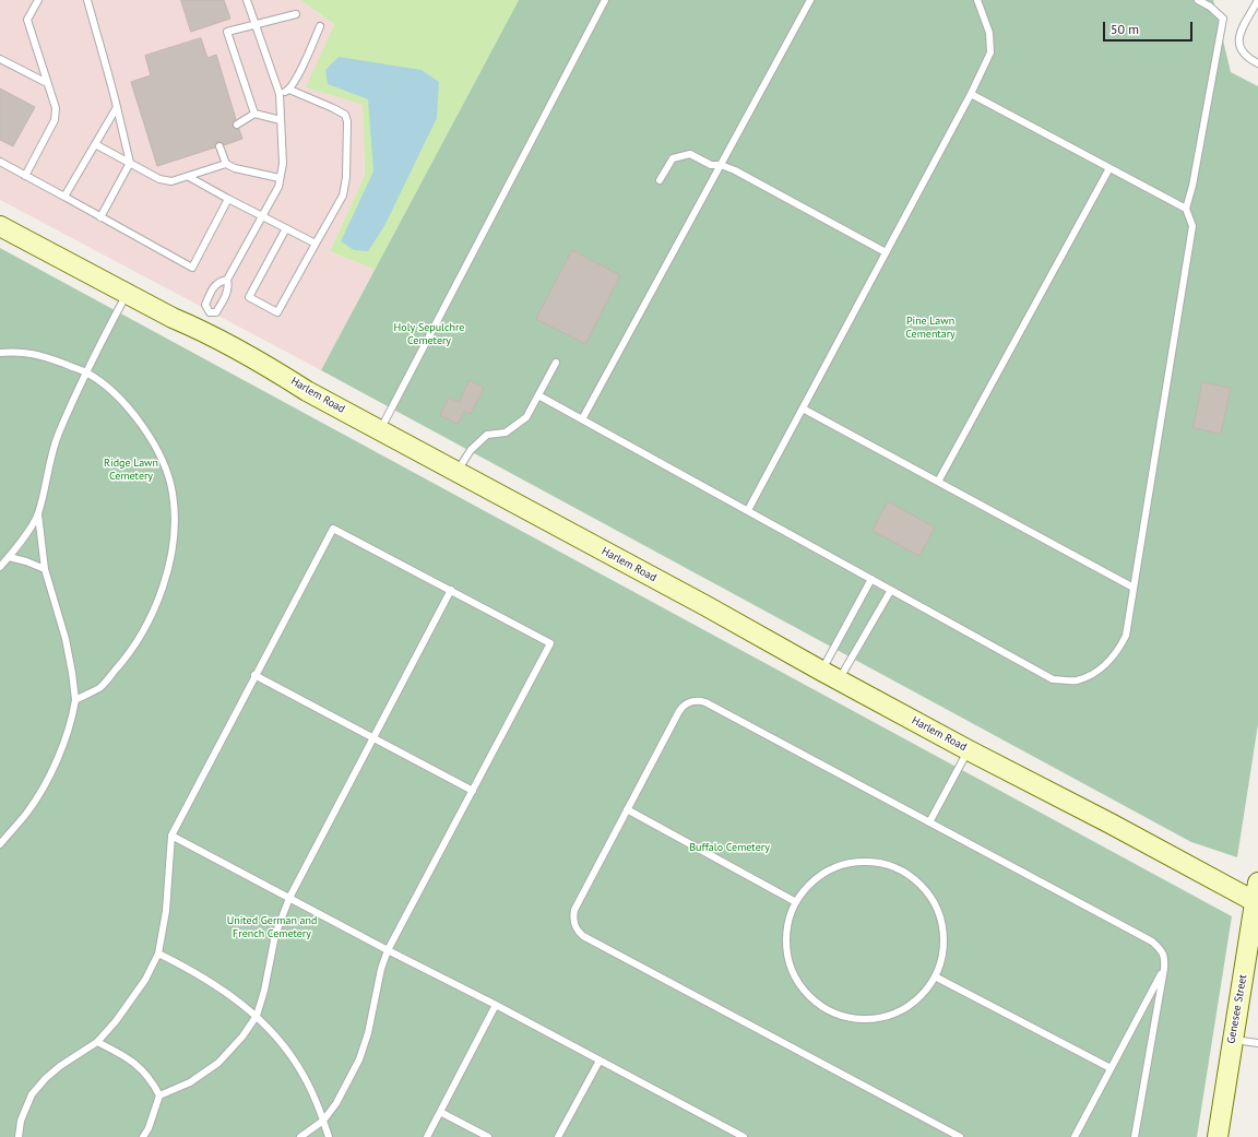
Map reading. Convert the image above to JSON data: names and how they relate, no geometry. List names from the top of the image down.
{
  "streets": {
    "main road": ["Harlem Road", "Genesee Street"]
  },
  "crossings": [
    ["Harlem Road", "Genesee Street"]
  ],
  "parks": [
    "Pine Lawn Cementary",
    "Holy Sepulchre Cemetery",
    "Ridge Lawn Cemetery",
    "Buffalo Cemetery",
    "United German and French Cemetery"
  ],
  "scale_bar": "50 m"
}
